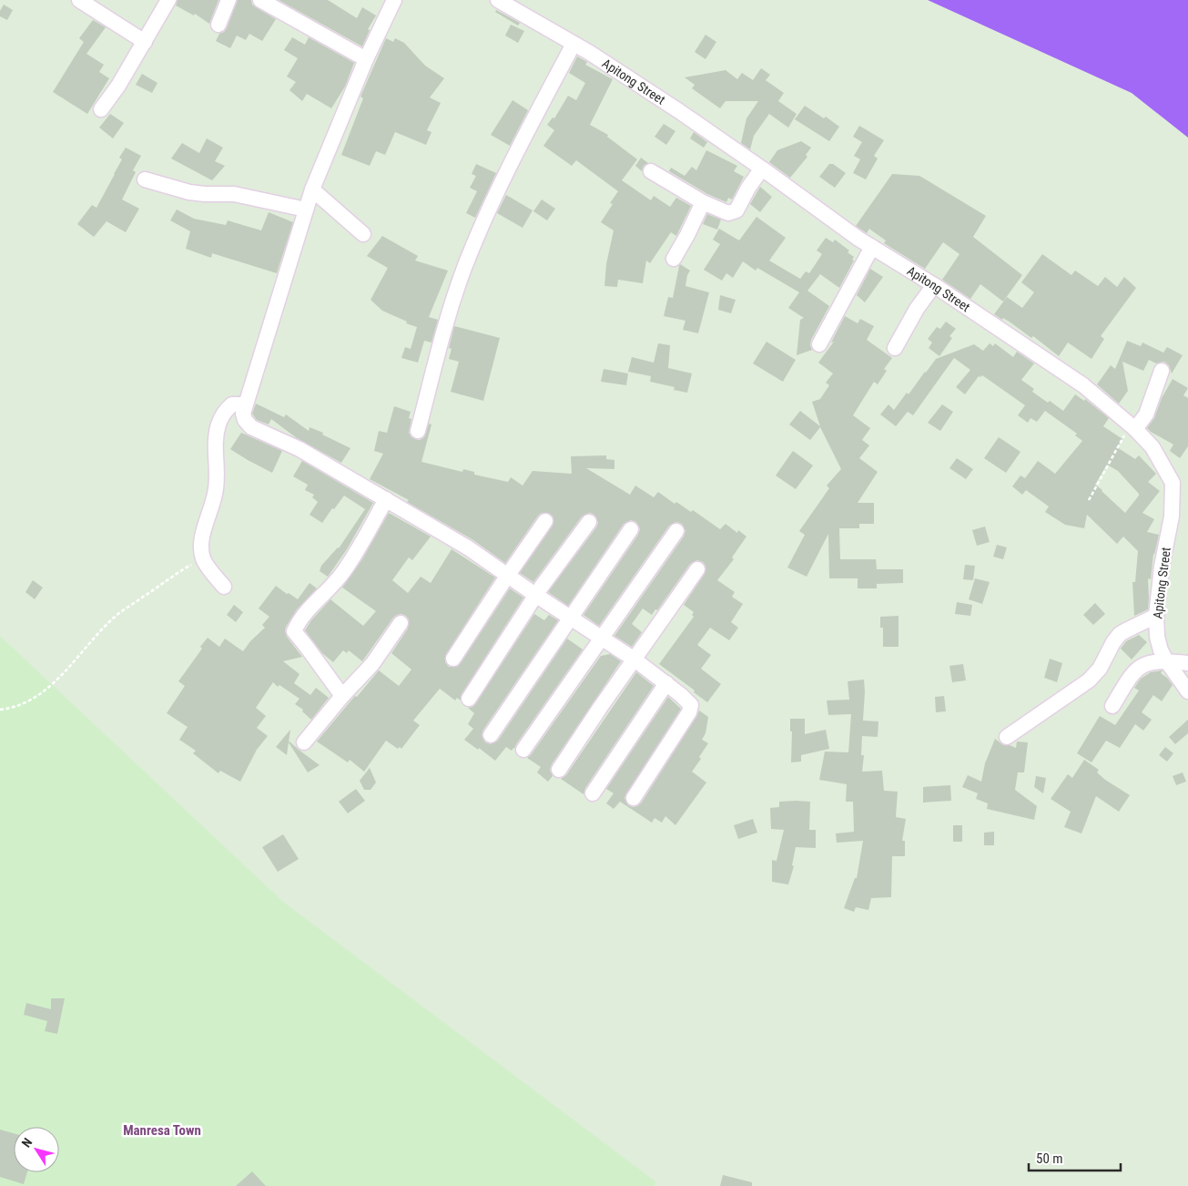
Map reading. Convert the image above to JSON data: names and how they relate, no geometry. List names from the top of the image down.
{
  "streets": {
    "street": ["Apitong Street"]
  },
  "districts": ["Manresa Town"],
  "scale_bar": "50 m",
  "north": "top left"
}
